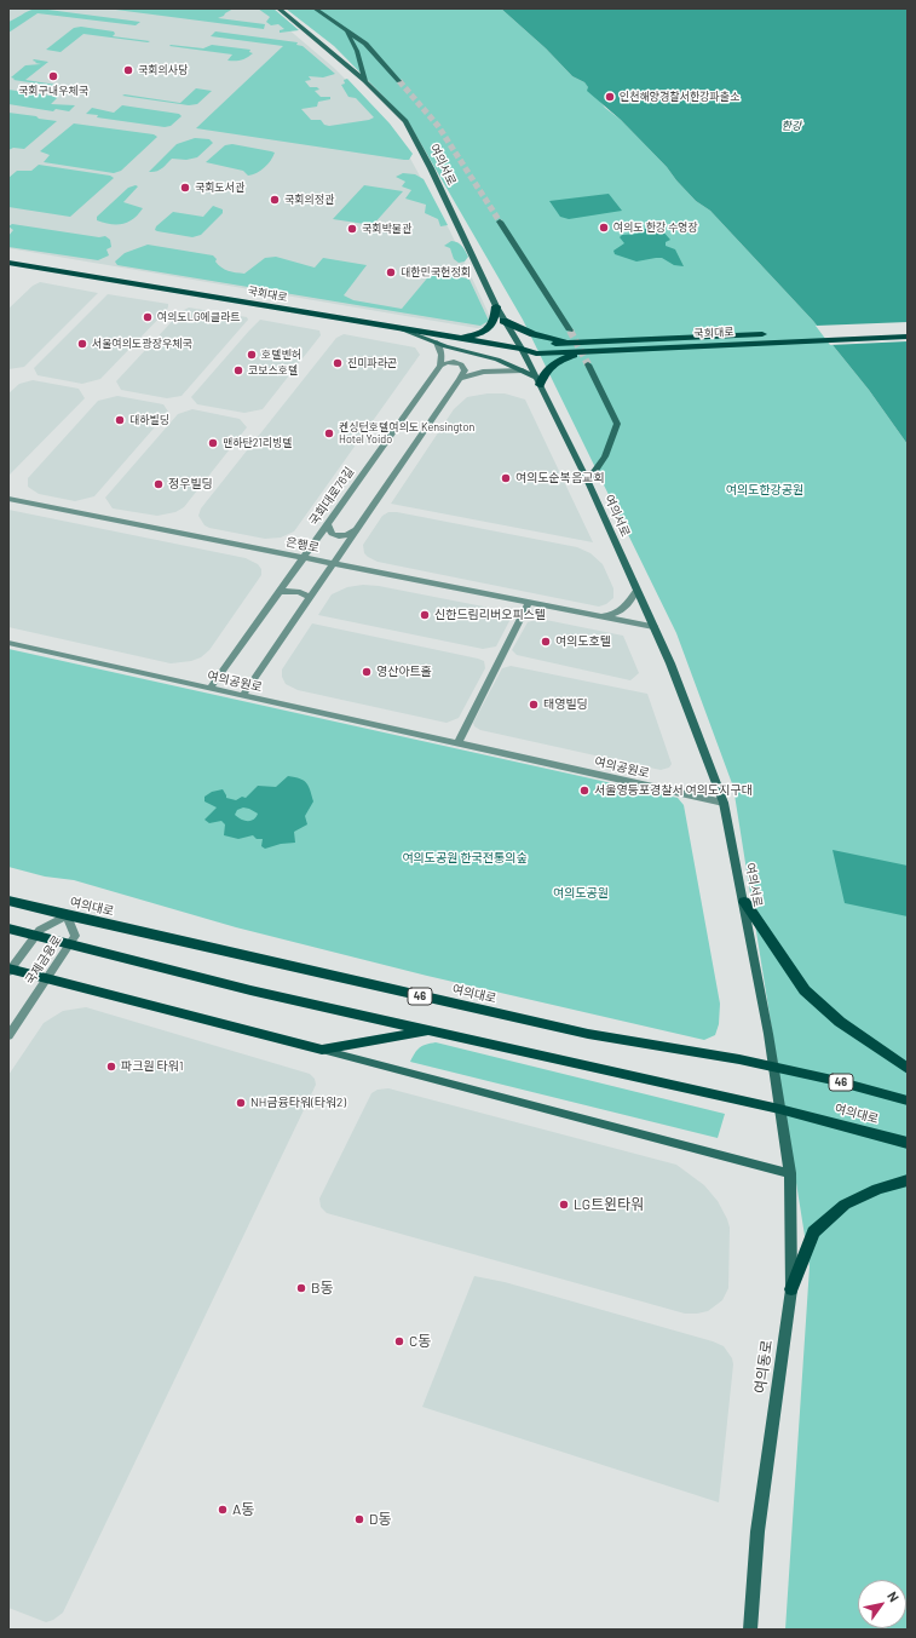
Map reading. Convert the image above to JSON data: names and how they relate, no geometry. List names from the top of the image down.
{
  "streets": {
    "main road": [
      "여의서로",
      "국회대로",
      "여의대로",
      "46",
      "여의동로"
    ],
    "street": [
      "국회대로76길",
      "은행로",
      "여의공원로",
      "국제금융로"
    ]
  },
  "crossings": [
    ["여의서로", "국회대로"],
    ["여의서로", "은행로"],
    ["여의서로", "여의공원로"],
    ["여의서로", "여의대로"],
    ["여의서로", "여의동로"],
    ["국회대로76길", "은행로"],
    ["국회대로76길", "여의공원로"],
    ["여의대로", "국제금융로"],
    ["여의대로", "여의동로"]
  ],
  "water": ["한강"],
  "parks": ["여의도한강공원", "여의도공원 한국전통의숲", "여의도공원"],
  "places": [
    "국회의사당",
    "국회구내우체국",
    "인천해양경찰서한강파출소",
    "국회도서관",
    "국회의정관",
    "여의도 한강 수영장",
    "국회박물관",
    "대한민국헌정회",
    "여의도LG에클라트",
    "서울여의도광장우체국",
    "호텔벤허",
    "진미파라곤",
    "코보스호텔",
    "대하빌딩",
    "켄싱턴호텔여의도 Kensington Hotel Yoido",
    "맨하탄21리빙텔",
    "여의도순복음교회",
    "정우빌딩",
    "신한드림리버오피스텔",
    "여의도호텔",
    "영산아트홀",
    "태영빌딩",
    "서울영등포경찰서 여의도지구대",
    "파크원 타워1",
    "NH금융타워(타워2)",
    "LG트윈타워",
    "B동",
    "C동",
    "A동",
    "D동"
  ],
  "north": "top right"
}
